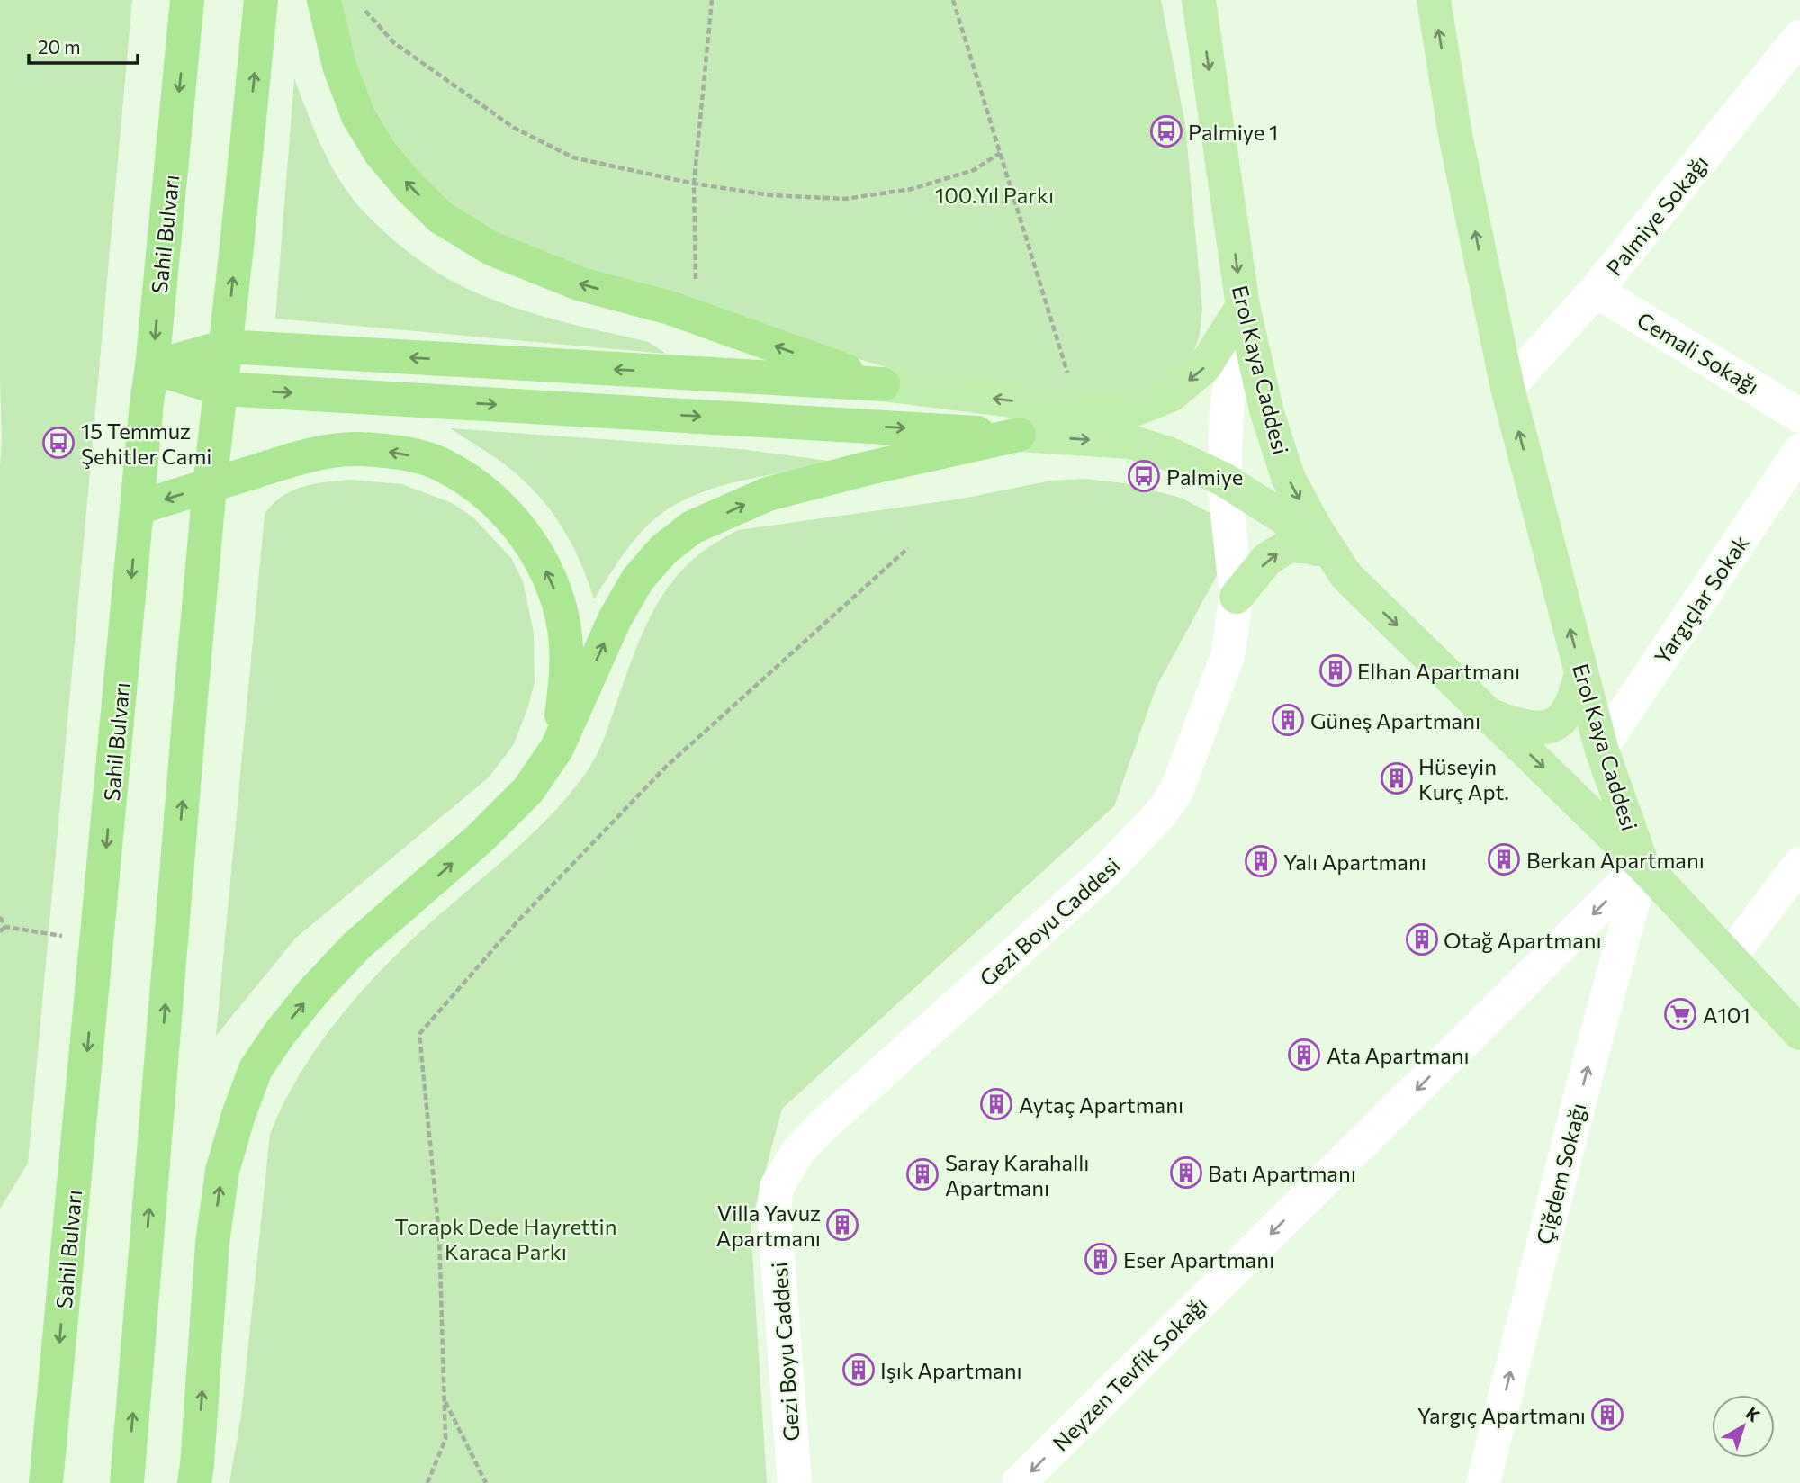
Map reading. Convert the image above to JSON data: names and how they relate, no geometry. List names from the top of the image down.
{
  "streets": {
    "highway": ["Sahil Bulvarı"],
    "main road": ["Erol Kaya Caddesi"],
    "street": [
      "Palmiye Sokağı",
      "Cemali Sokağı",
      "Yargıçlar Sokak",
      "Gezi Boyu Caddesi",
      "Çiğdem Sokağı",
      "Neyzen Tevfik Sokağı"
    ]
  },
  "crossings": [
    ["Palmiye Sokağı", "Cemali Sokağı"],
    ["Palmiye Sokağı", "Erol Kaya Caddesi"],
    ["Erol Kaya Caddesi", "Yargıçlar Sokak"],
    ["Erol Kaya Caddesi", "Gezi Boyu Caddesi"],
    ["Erol Kaya Caddesi", "Çiğdem Sokağı"],
    ["Erol Kaya Caddesi", "Neyzen Tevfik Sokağı"],
    ["Çiğdem Sokağı", "Neyzen Tevfik Sokağı"]
  ],
  "one_way": ["Çiğdem Sokağı", "Neyzen Tevfik Sokağı"],
  "parks": ["100.Yıl Parkı", "Torapk Dede Hayrettin Karaca Parkı"],
  "places": {
    "bus stop": ["Palmiye 1", "15 Temmuz Şehitler Cami", "Palmiye"],
    "building": [
      "Elhan Apartmanı",
      "Güneş Apartmanı",
      "Hüseyin Kurç Apt.",
      "Berkan Apartmanı",
      "Yalı Apartmanı",
      "Otağ Apartmanı",
      "Ata Apartmanı",
      "Aytaç Apartmanı",
      "Batı Apartmanı",
      "Saray Karahallı Apartmanı",
      "Villa Yavuz Apartmanı",
      "Eser Apartmanı",
      "Işık Apartmanı",
      "Yargıç Apartmanı"
    ],
    "supermarket": ["A101"]
  },
  "scale_bar": "20 m",
  "north": "top right"
}
